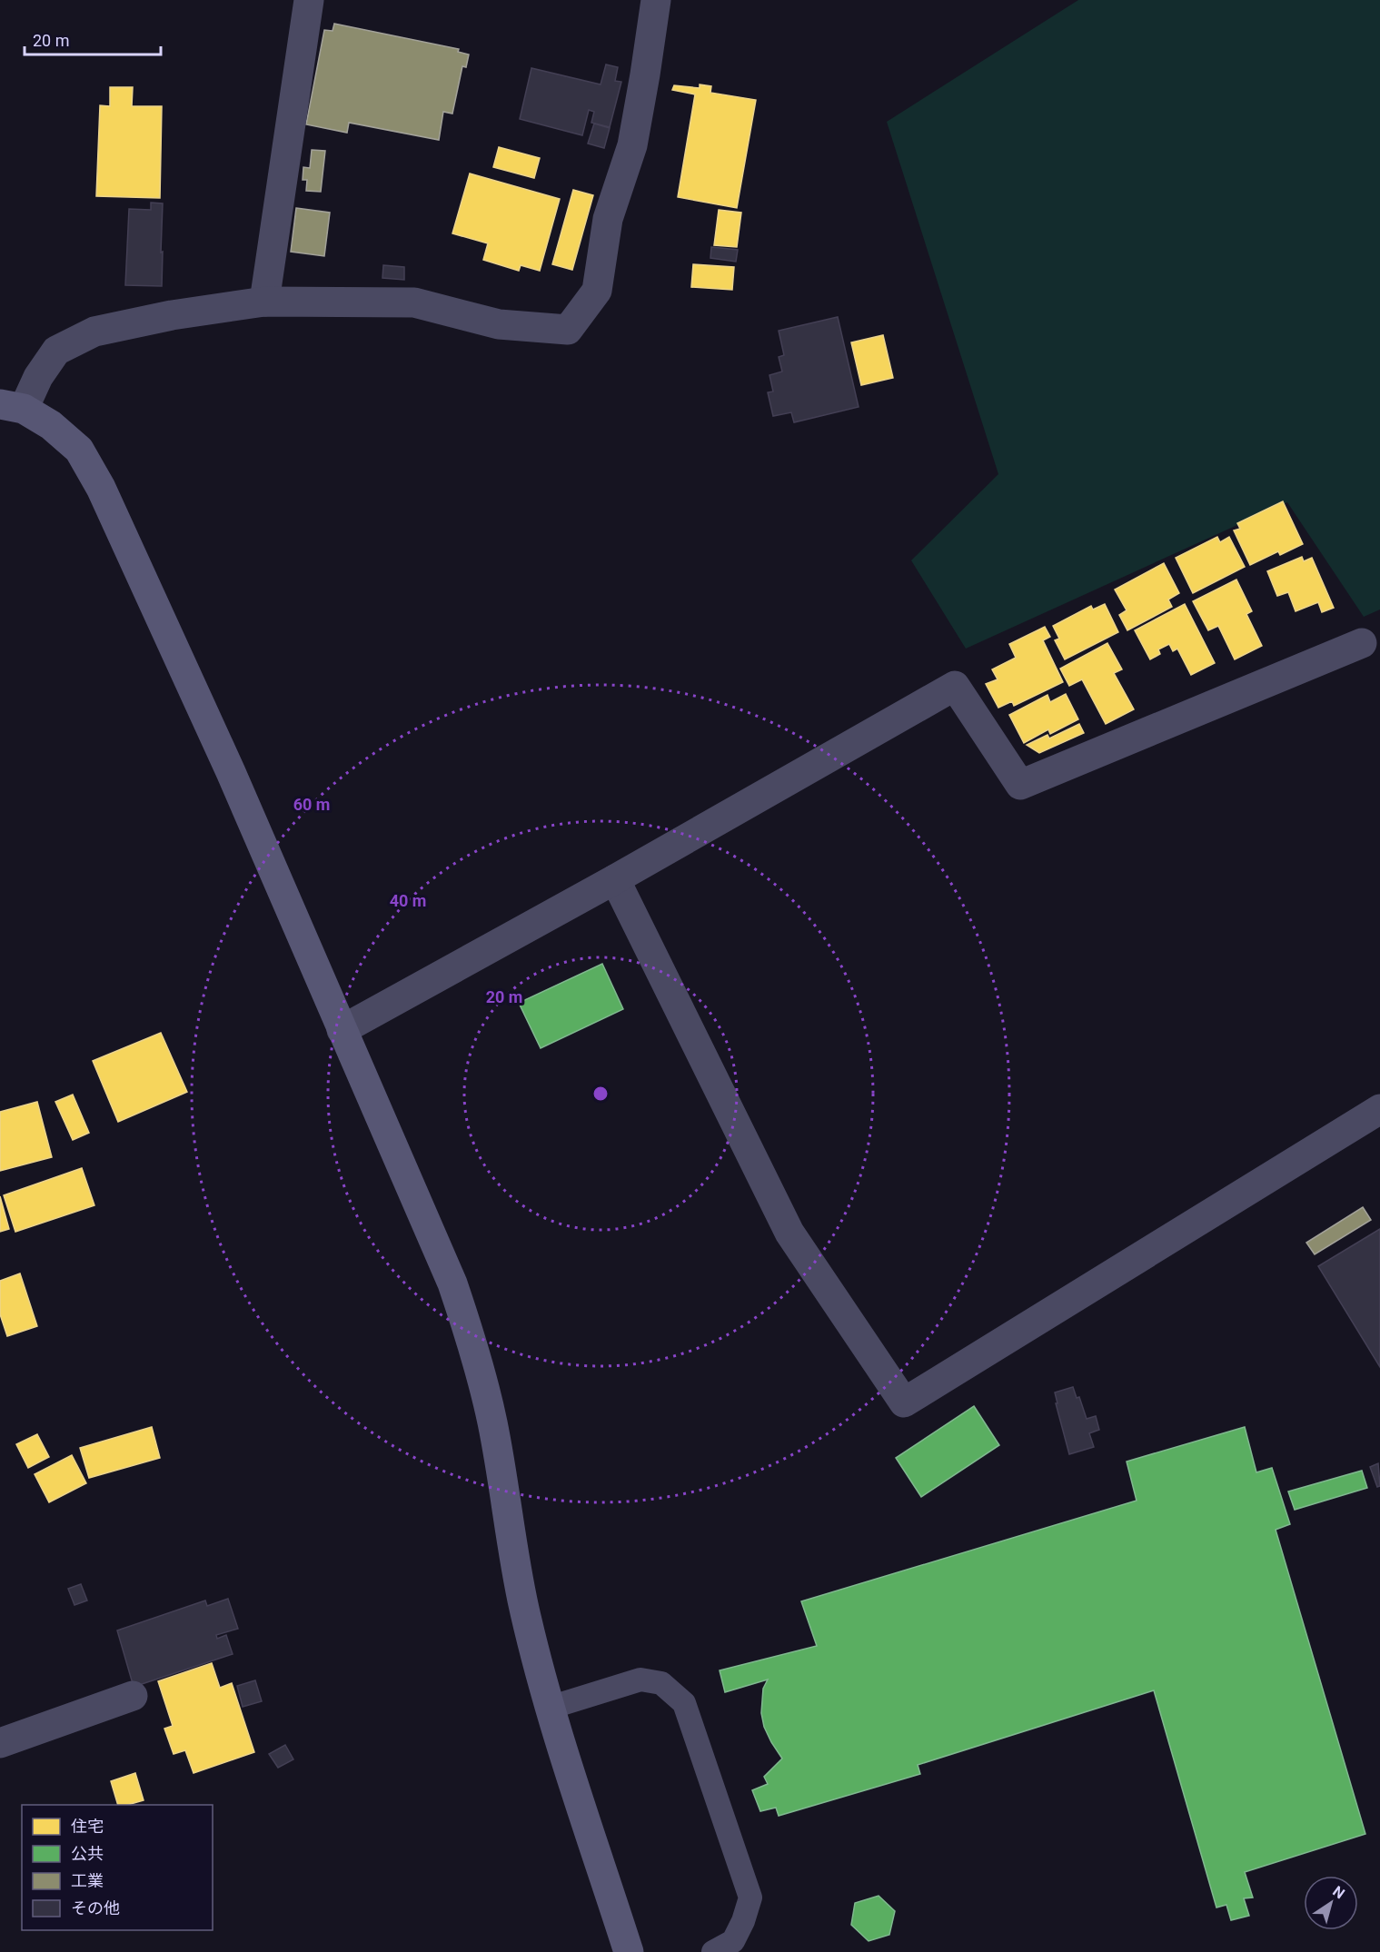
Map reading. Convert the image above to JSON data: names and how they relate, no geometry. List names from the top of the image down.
{
  "legend": [
    "住宅",
    "公共",
    "工業",
    "その他"
  ],
  "scale_bar": "20 m",
  "north": "top right",
  "rings": ["60 m", "40 m", "20 m"]
}
